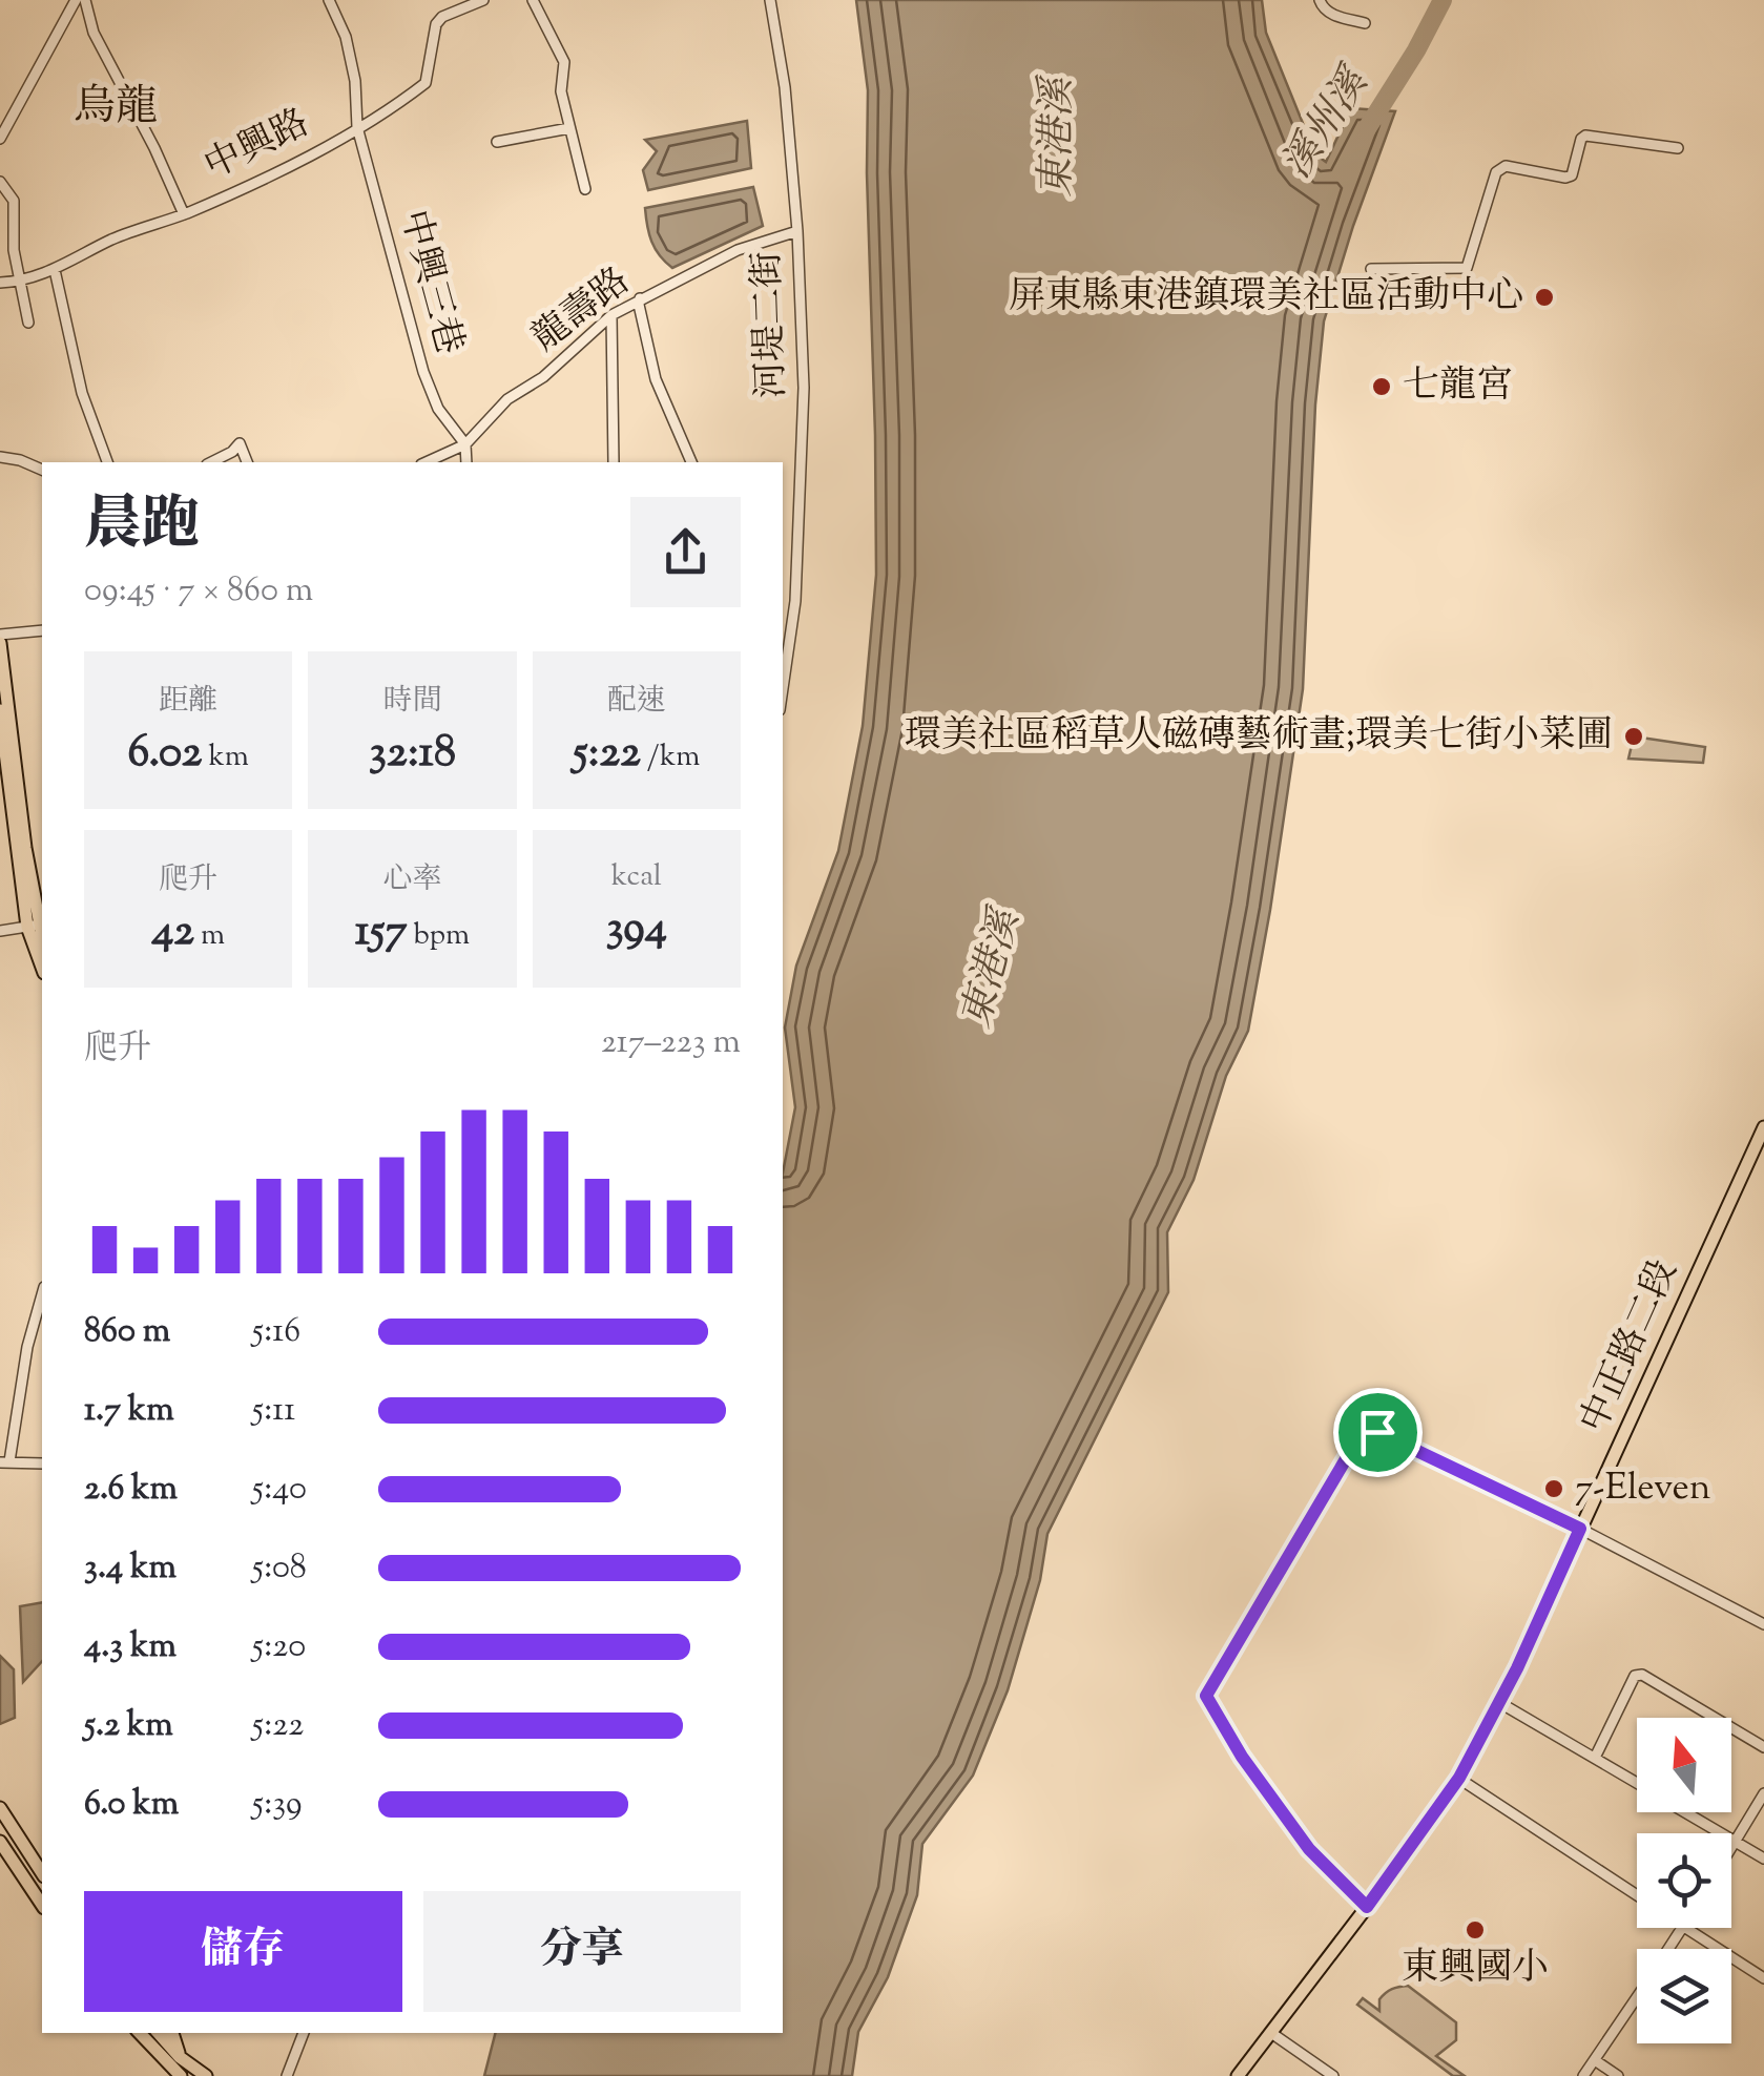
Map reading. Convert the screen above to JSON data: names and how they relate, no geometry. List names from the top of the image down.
{
  "streets": {
    "main road": ["中正路二段"],
    "street": [
      "中興路",
      "中興三巷",
      "龍壽路",
      "河堤二街"
    ]
  },
  "crossings": [
    ["中興路", "中興三巷"],
    ["中興三巷", "龍壽路"],
    ["龍壽路", "河堤二街"]
  ],
  "districts": ["烏龍"],
  "water": ["溪州溪", "東港溪"],
  "places": [
    "屏東縣東港鎮環美社區活動中心",
    "七龍宮",
    "環美社區稻草人磁磚藝術畫;環美七街小菜圃",
    "7-Eleven",
    "東興國小"
  ],
  "north": "top",
  "page": {
    "heading": ["晨跑", "09:45 · 7 × 860 m"],
    "stats": [
      ["距離", "6.02 km"],
      ["時間", "32:18"],
      ["配速", "5:22 /km"],
      ["爬升", "42 m"],
      ["心率", "157 bpm"],
      ["kcal", "394"]
    ],
    "chart": ["爬升", "217–223 m"],
    "list": [
      {
        "name": "860 m",
        "note": "5:16"
      },
      {
        "name": "1.7 km",
        "note": "5:11"
      },
      {
        "name": "2.6 km",
        "note": "5:40"
      },
      {
        "name": "3.4 km",
        "note": "5:08"
      },
      {
        "name": "4.3 km",
        "note": "5:20"
      },
      {
        "name": "5.2 km",
        "note": "5:22"
      },
      {
        "name": "6.0 km",
        "note": "5:39"
      }
    ],
    "buttons": ["儲存", "分享"]
  }
}
